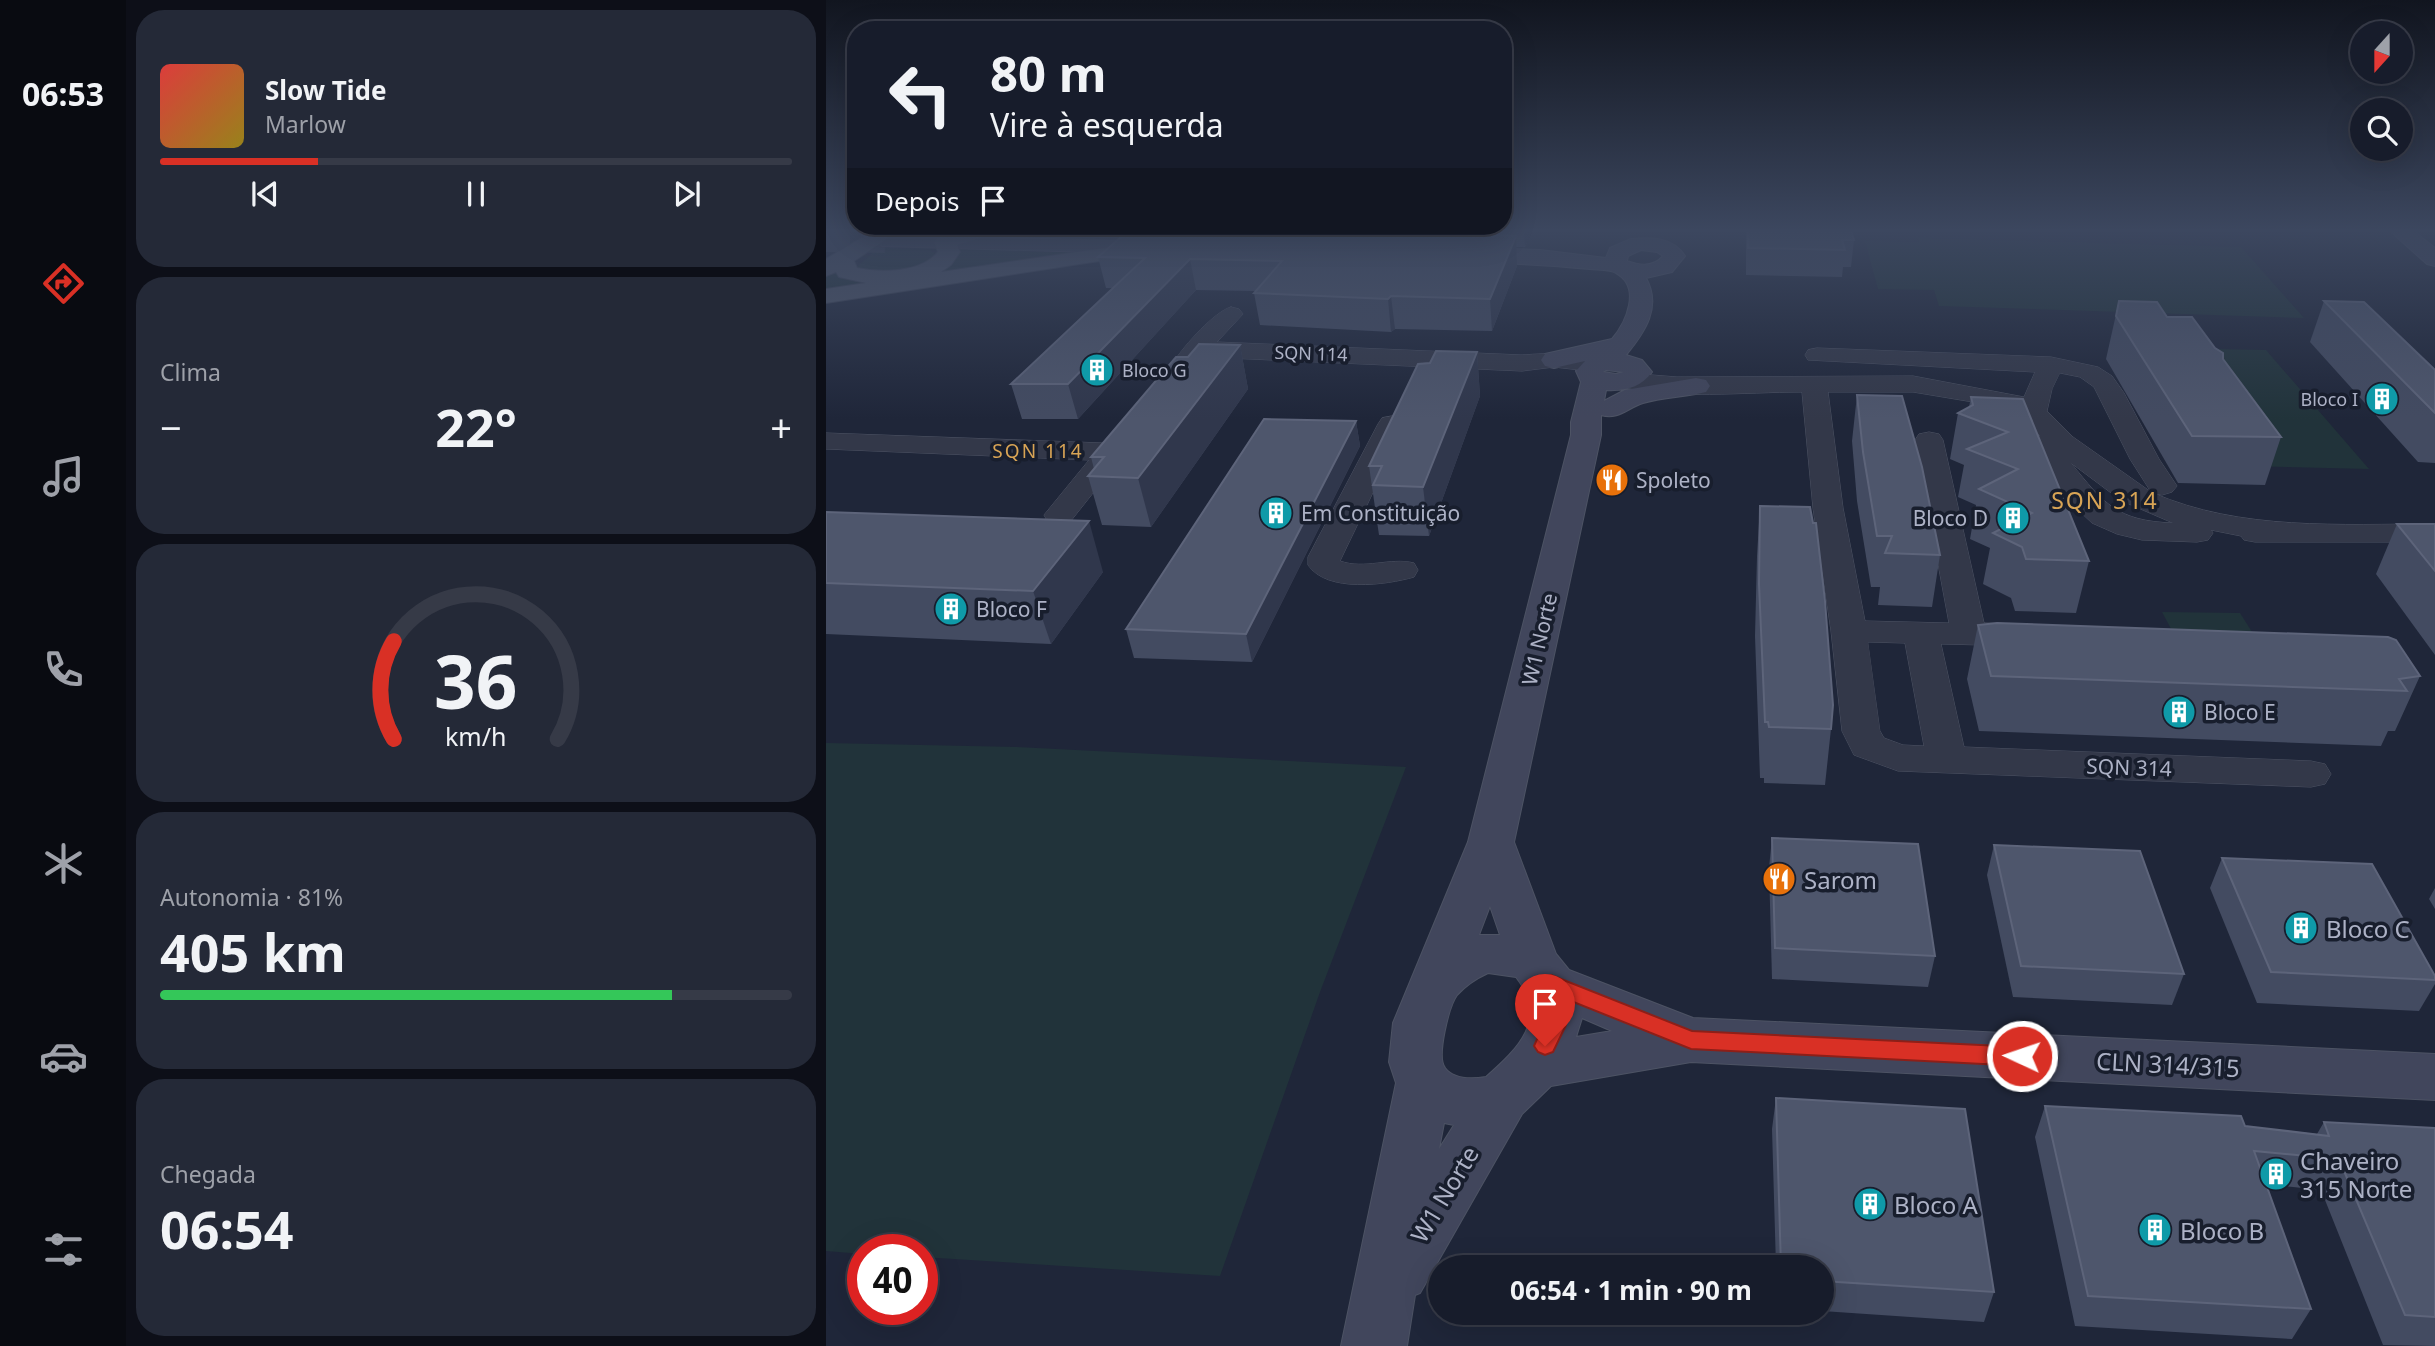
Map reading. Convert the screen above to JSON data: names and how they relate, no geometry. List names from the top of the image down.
{
  "streets": {
    "street": [
      "SQN 114",
      "W1 Norte",
      "SQN 314",
      "CLN 314/315"
    ]
  },
  "crossings": [
    ["SQN 114", "W1 Norte"],
    ["W1 Norte", "CLN 314/315"]
  ],
  "districts": ["SQN 114", "SQN 314"],
  "places": {
    "building": [
      "Bloco G",
      "Bloco I",
      "Em Constituição",
      "Bloco D",
      "Bloco F",
      "Bloco E",
      "Bloco C",
      "Chaveiro 315 Norte",
      "Bloco A",
      "Bloco B"
    ],
    "restaurant": ["Spoleto", "Sarom"]
  },
  "north": "bottom",
  "page": {
    "tabs": "06:53",
    "turn": ["80 m", "Vire à esquerda"],
    "song": ["Slow Tide", "Marlow"],
    "then": "Depois",
    "tile": [
      "Clima",
      ["Autonomia · 81%", "405 km"],
      ["Chegada", "06:54"]
    ],
    "heat": ["−", "22°", "+"],
    "limit": "40",
    "trip": "06:54 · 1 min · 90 m",
    "gauge": ["36", "km/h"]
  }
}
